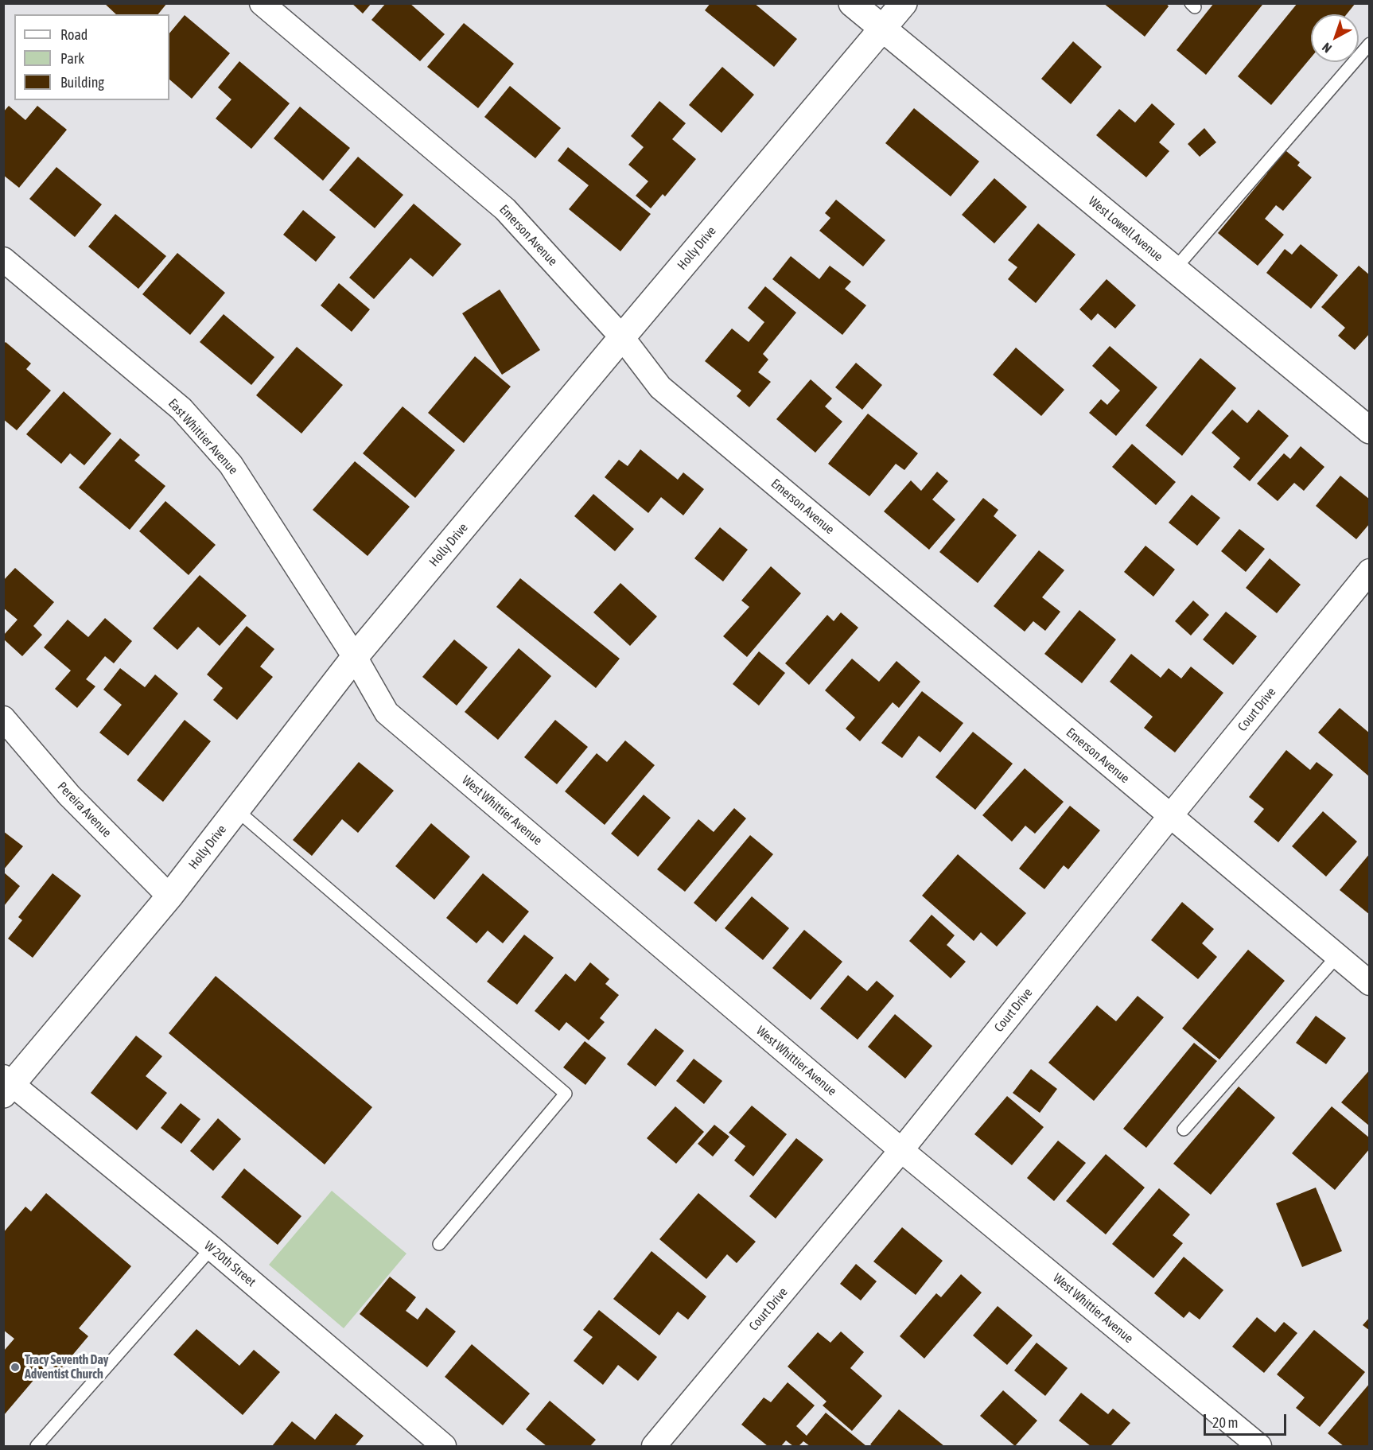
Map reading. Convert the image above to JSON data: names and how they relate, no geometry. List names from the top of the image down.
{
  "streets": {
    "street": [
      "West Lowell Avenue",
      "Emerson Avenue",
      "Holly Drive",
      "East Whittier Avenue",
      "Court Drive",
      "Pereira Avenue",
      "West Whittier Avenue",
      "W 20th Street"
    ]
  },
  "crossings": [
    ["West Lowell Avenue", "Holly Drive"],
    ["Emerson Avenue", "Holly Drive"],
    ["Emerson Avenue", "Court Drive"],
    ["Holly Drive", "East Whittier Avenue"],
    ["Holly Drive", "Pereira Avenue"],
    ["Holly Drive", "West Whittier Avenue"],
    ["Holly Drive", "W 20th Street"],
    ["East Whittier Avenue", "West Whittier Avenue"],
    ["Court Drive", "West Whittier Avenue"]
  ],
  "places": ["Tracy Seventh Day Adventist Church"],
  "legend": ["Road", "Park", "Building"],
  "scale_bar": "20 m",
  "north": "bottom left"
}
